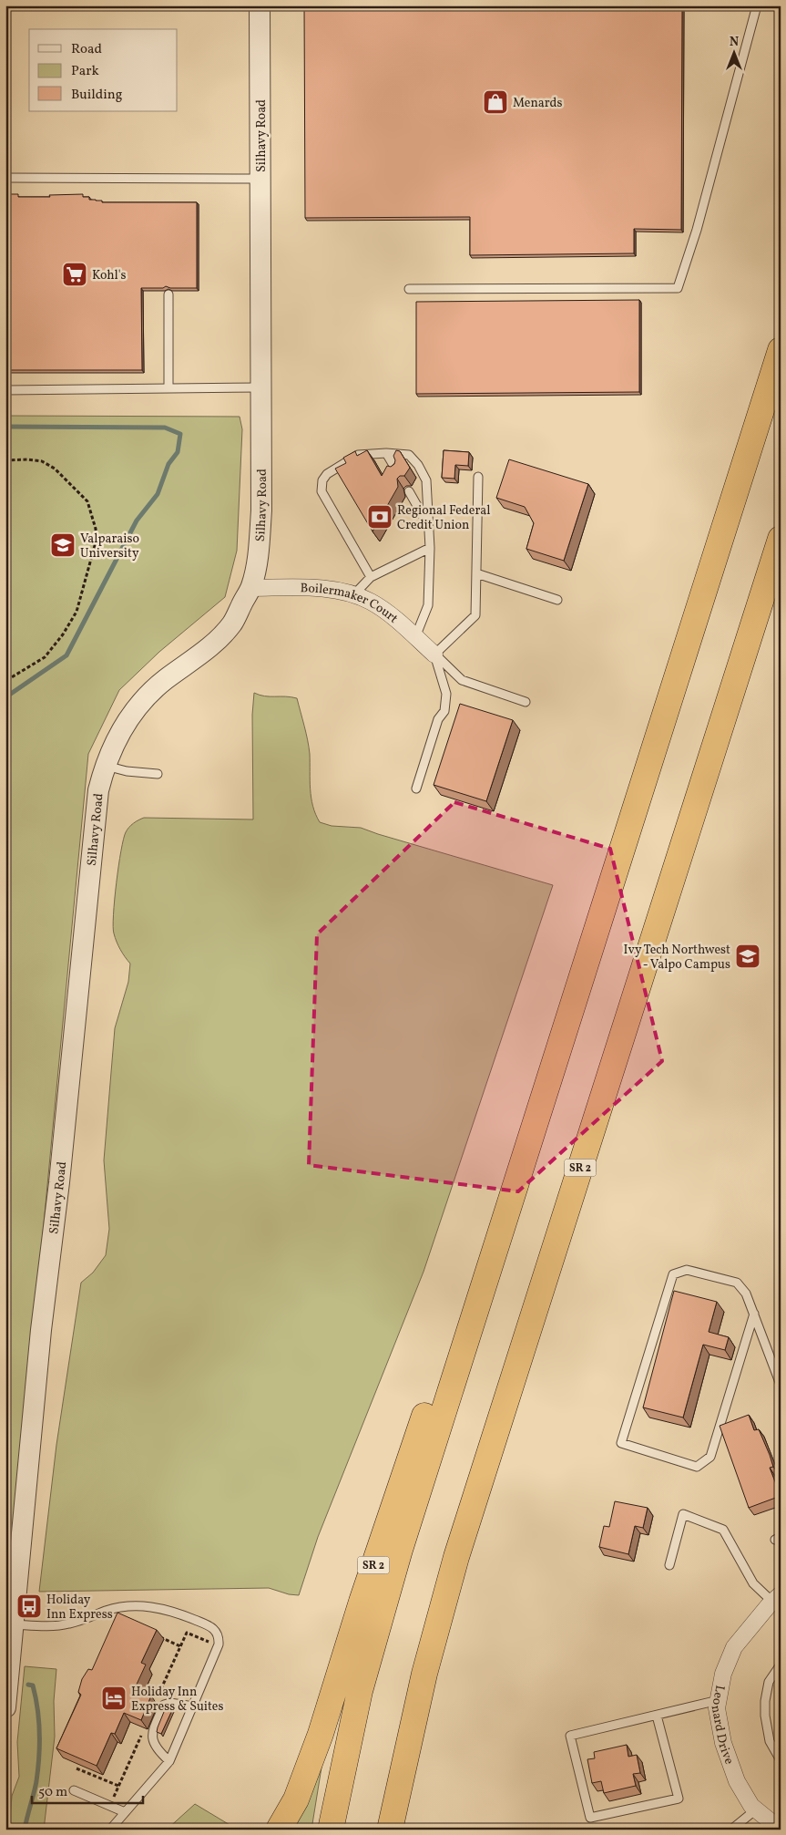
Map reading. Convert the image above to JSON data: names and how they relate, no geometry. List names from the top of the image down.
{
  "streets": {
    "highway": ["SR 2"],
    "street": ["Silhavy Road", "Boilermaker Court", "Leonard Drive"]
  },
  "crossings": [
    ["Silhavy Road", "Boilermaker Court"]
  ],
  "places": {
    "shop": ["Menards"],
    "supermarket": ["Kohl's"],
    "bank": ["Regional Federal Credit Union"],
    "school or university": ["Valparaiso University", "Ivy Tech Northwest - Valpo Campus"],
    "bus stop": ["Holiday Inn Express"],
    "hotel": ["Holiday Inn Express & Suites"]
  },
  "legend": ["Road", "Park", "Building"],
  "scale_bar": "50 m",
  "north": "top"
}
